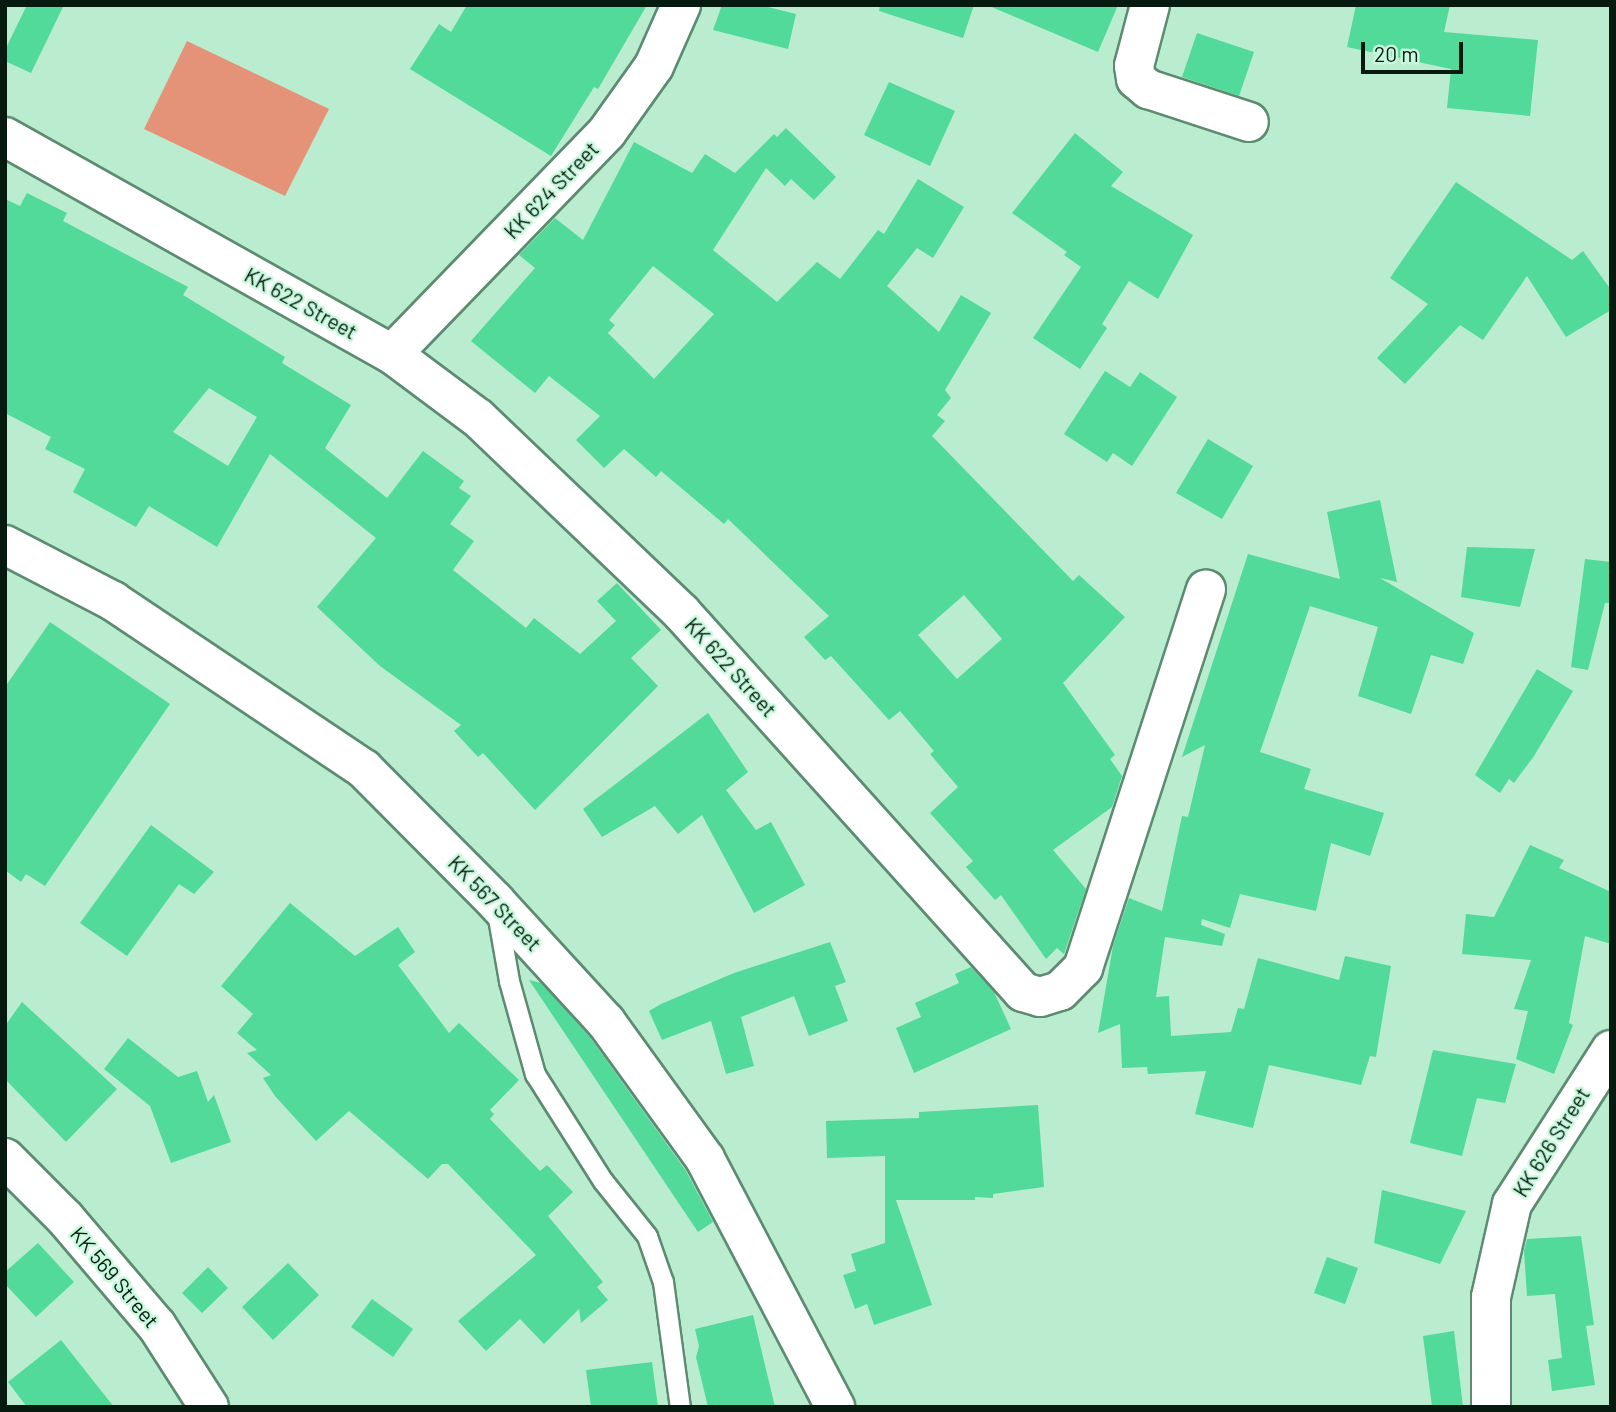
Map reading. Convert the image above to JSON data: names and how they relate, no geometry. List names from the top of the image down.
{
  "streets": {
    "street": [
      "KK 624 Street",
      "KK 622 Street",
      "KK 567 Street",
      "KK 626 Street",
      "KK 569 Street"
    ]
  },
  "crossings": [
    ["KK 624 Street", "KK 622 Street"]
  ],
  "scale_bar": "20 m"
}
